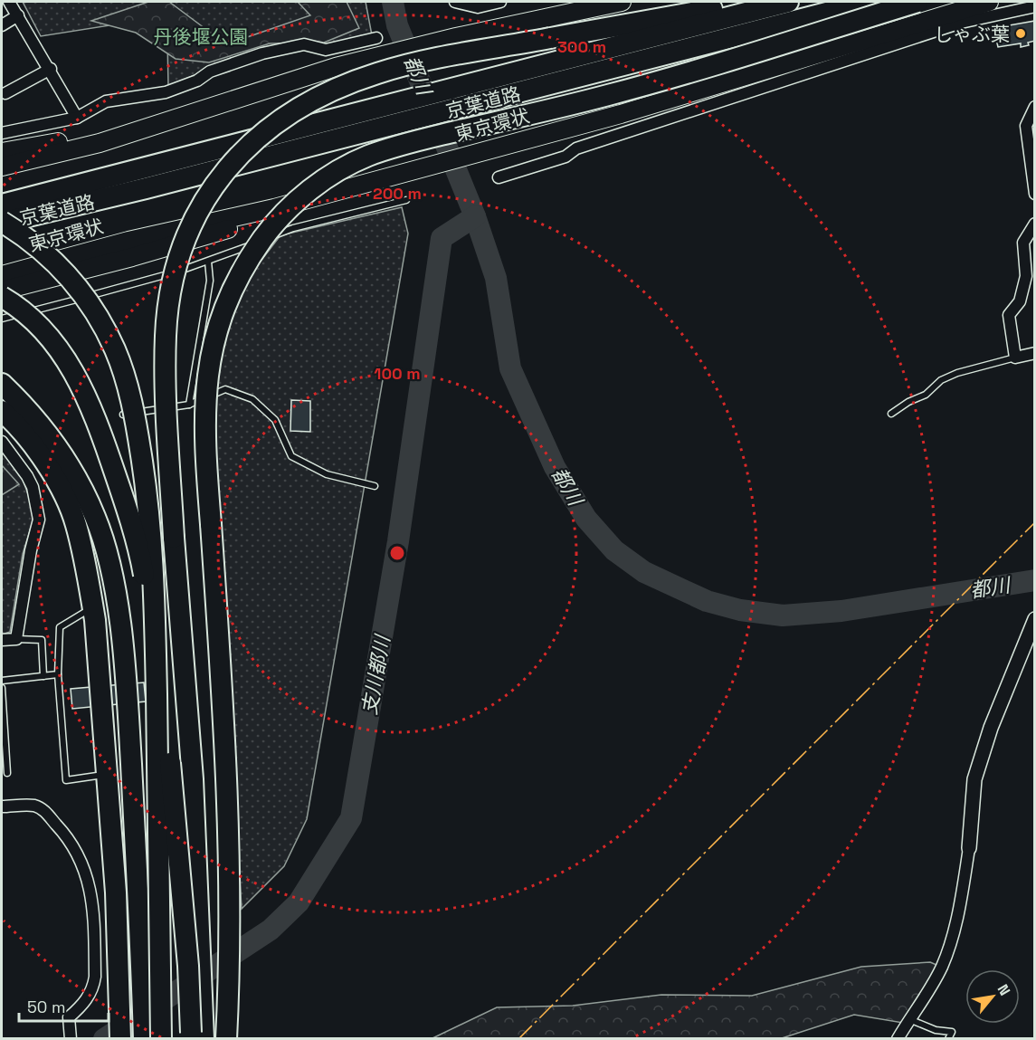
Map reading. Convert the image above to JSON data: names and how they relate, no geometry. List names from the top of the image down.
{
  "streets": {
    "highway": ["京葉道路", "東京環状"]
  },
  "water": ["都川", "支川都川"],
  "parks": ["丹後堰公園"],
  "places": ["しゃぶ葉"],
  "scale_bar": "50 m",
  "north": "top right",
  "rings": ["300 m", "200 m", "100 m"]
}
